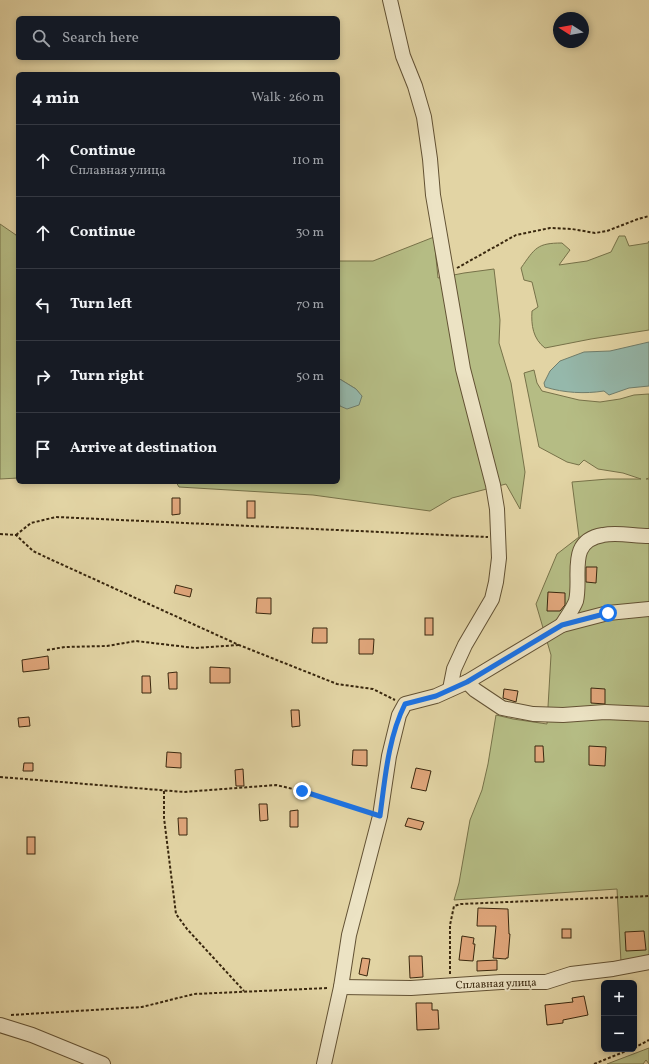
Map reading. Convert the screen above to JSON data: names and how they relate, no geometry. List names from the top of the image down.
{
  "streets": {
    "street": ["Сплавная улица"]
  },
  "north": "left",
  "page": {
    "search": "Search here",
    "heading": ["4 min", "Walk · 260 m"],
    "list": [
      ["Continue", "Сплавная улица", "110 m"],
      ["Continue", "30 m"],
      ["Turn left", "70 m"],
      ["Turn right", "50 m"],
      "Arrive at destination"
    ],
    "map_buttons": ["+", "−"]
  }
}
